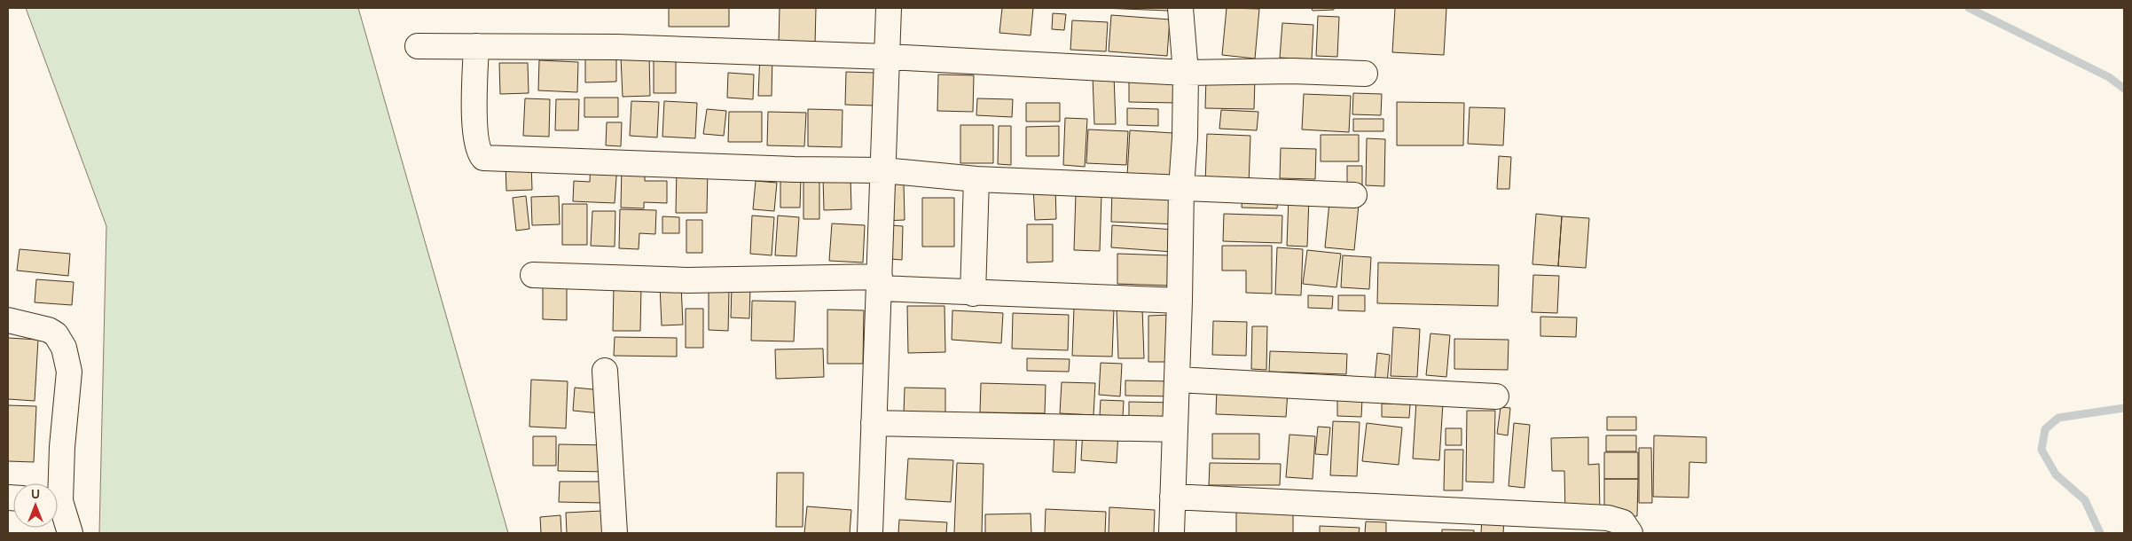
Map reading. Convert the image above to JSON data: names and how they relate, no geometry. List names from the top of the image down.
{
  "north": "top"
}
